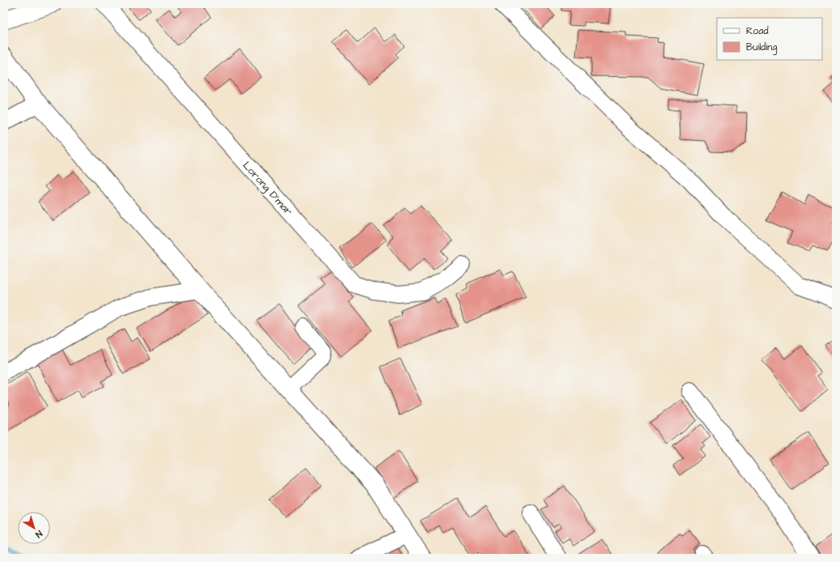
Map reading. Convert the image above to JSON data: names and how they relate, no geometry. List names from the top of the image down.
{
  "streets": {
    "street": ["Lorong D'mar"]
  },
  "legend": ["Road", "Building"],
  "north": "bottom right"
}
